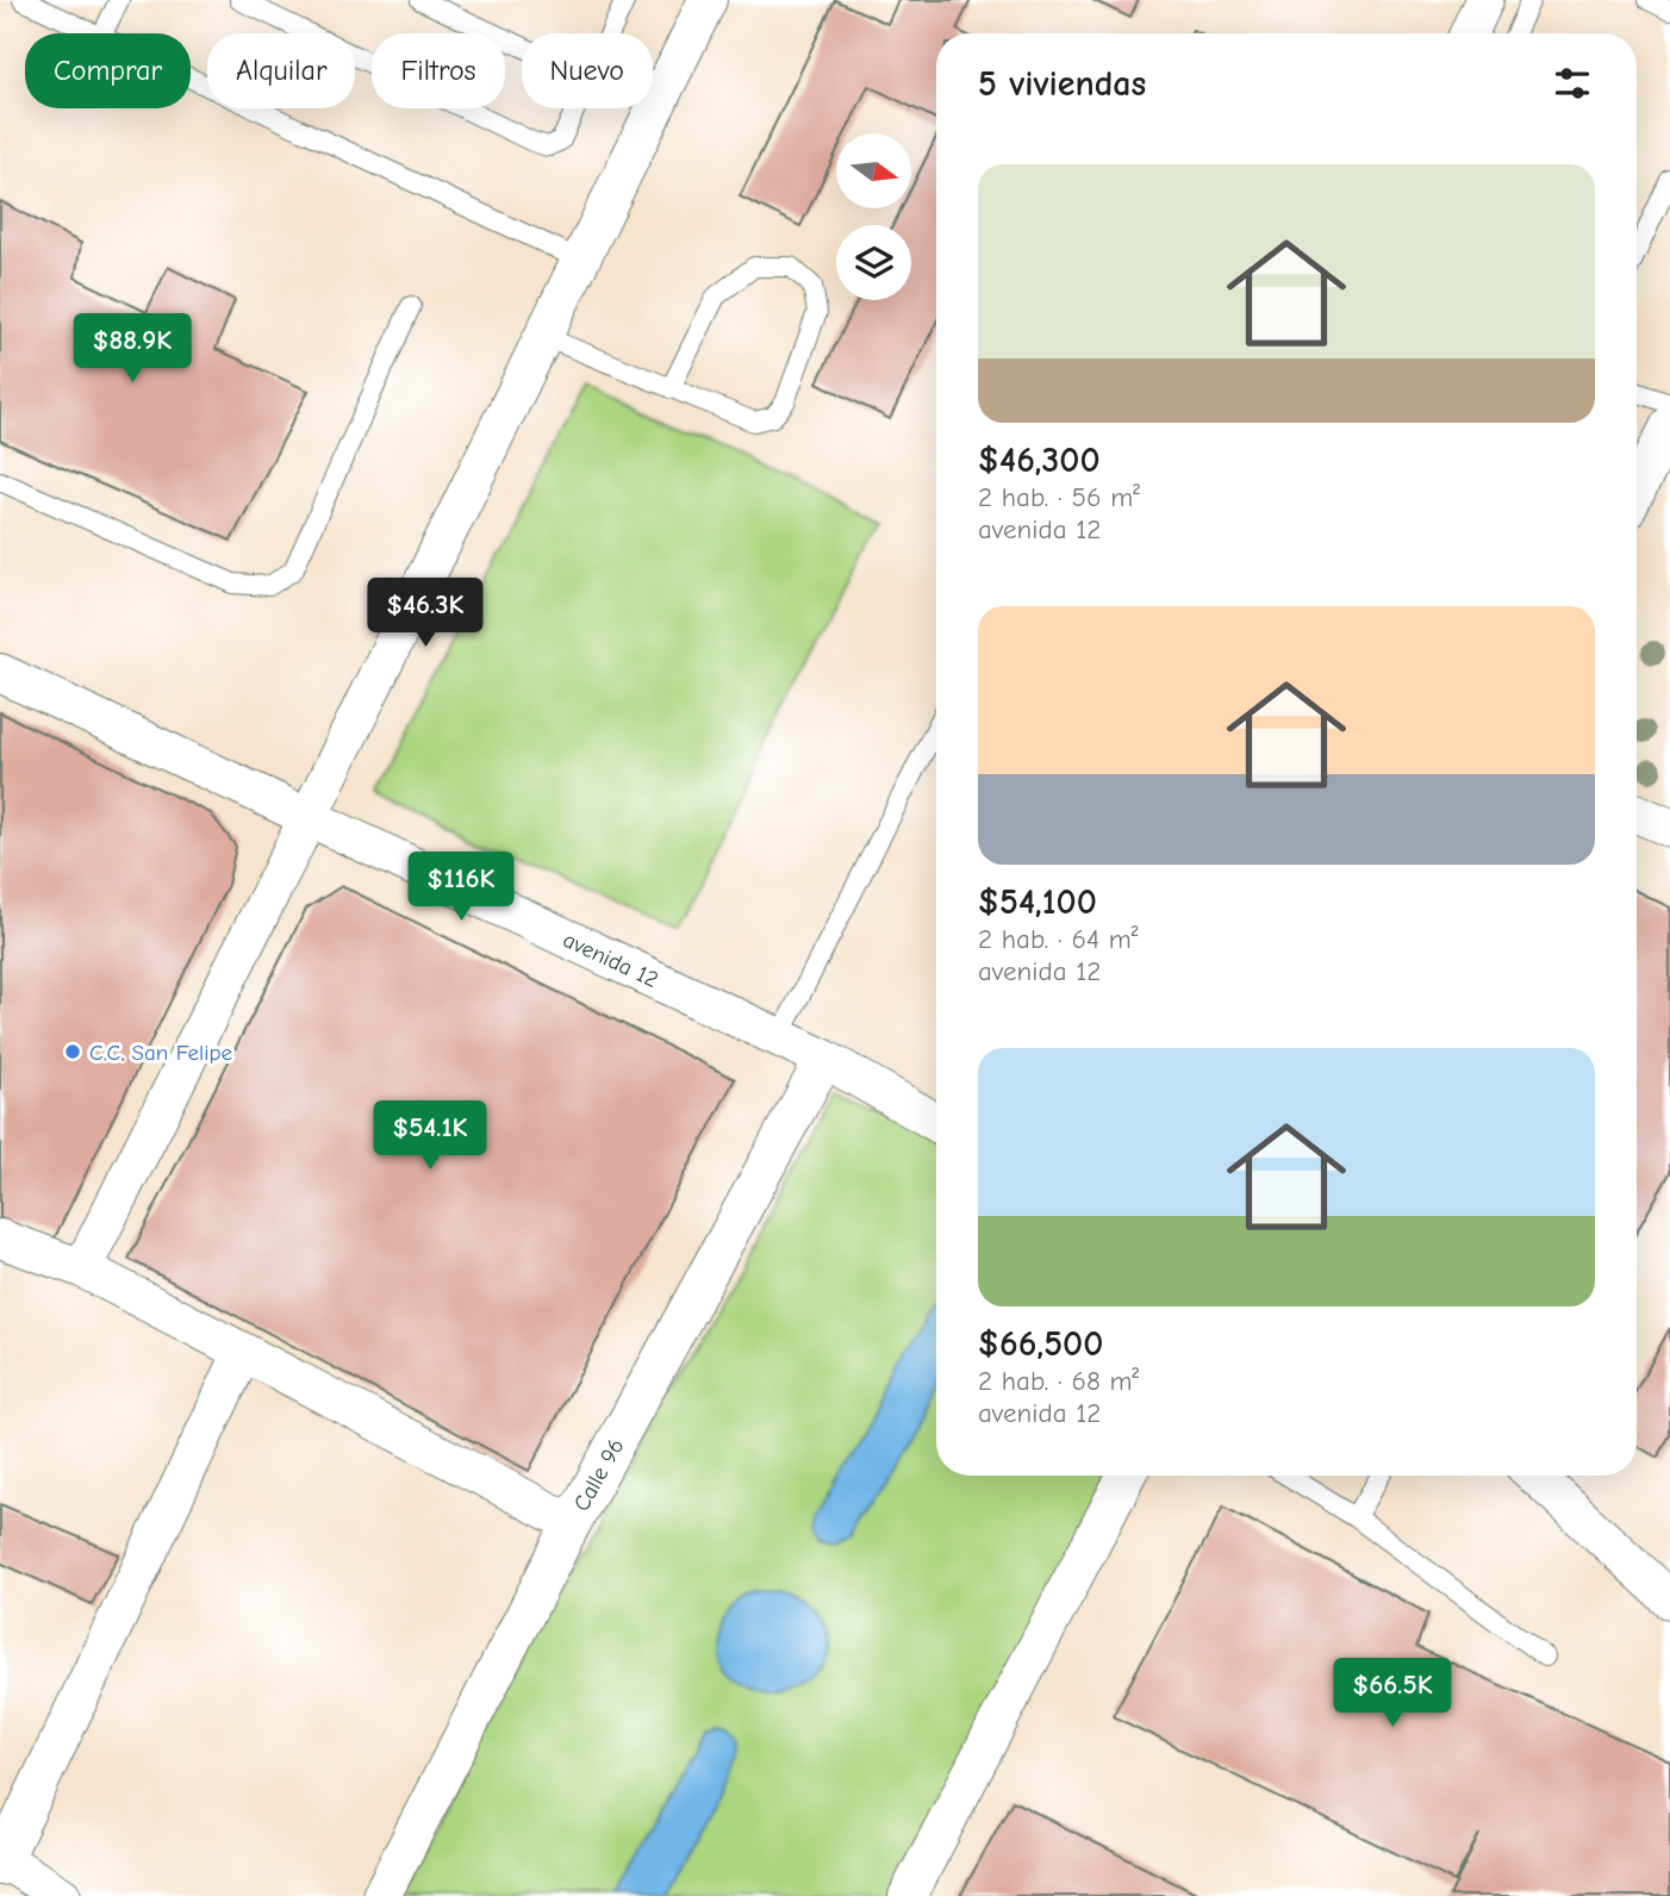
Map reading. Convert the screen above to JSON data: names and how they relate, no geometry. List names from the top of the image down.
{
  "streets": {
    "street": ["avenida 12", "Calle 96"]
  },
  "crossings": [
    ["avenida 12", "Calle 96"]
  ],
  "places": ["C.C. San Felipe"],
  "north": "right",
  "page": {
    "chip": [
      "Comprar",
      "Alquilar",
      "Filtros",
      "Nuevo"
    ],
    "heading": "5 viviendas",
    "list": [
      {
        "name": "$46,300",
        "note": "2 hab. · 56 m² · avenida 12"
      },
      {
        "name": "$54,100",
        "note": "2 hab. · 64 m² · avenida 12"
      },
      {
        "name": "$66,500",
        "note": "2 hab. · 68 m² · avenida 12"
      }
    ],
    "price": [
      "$88.9K",
      "$46.3K",
      "$116K",
      "$54.1K",
      "$66.5K"
    ]
  }
}
